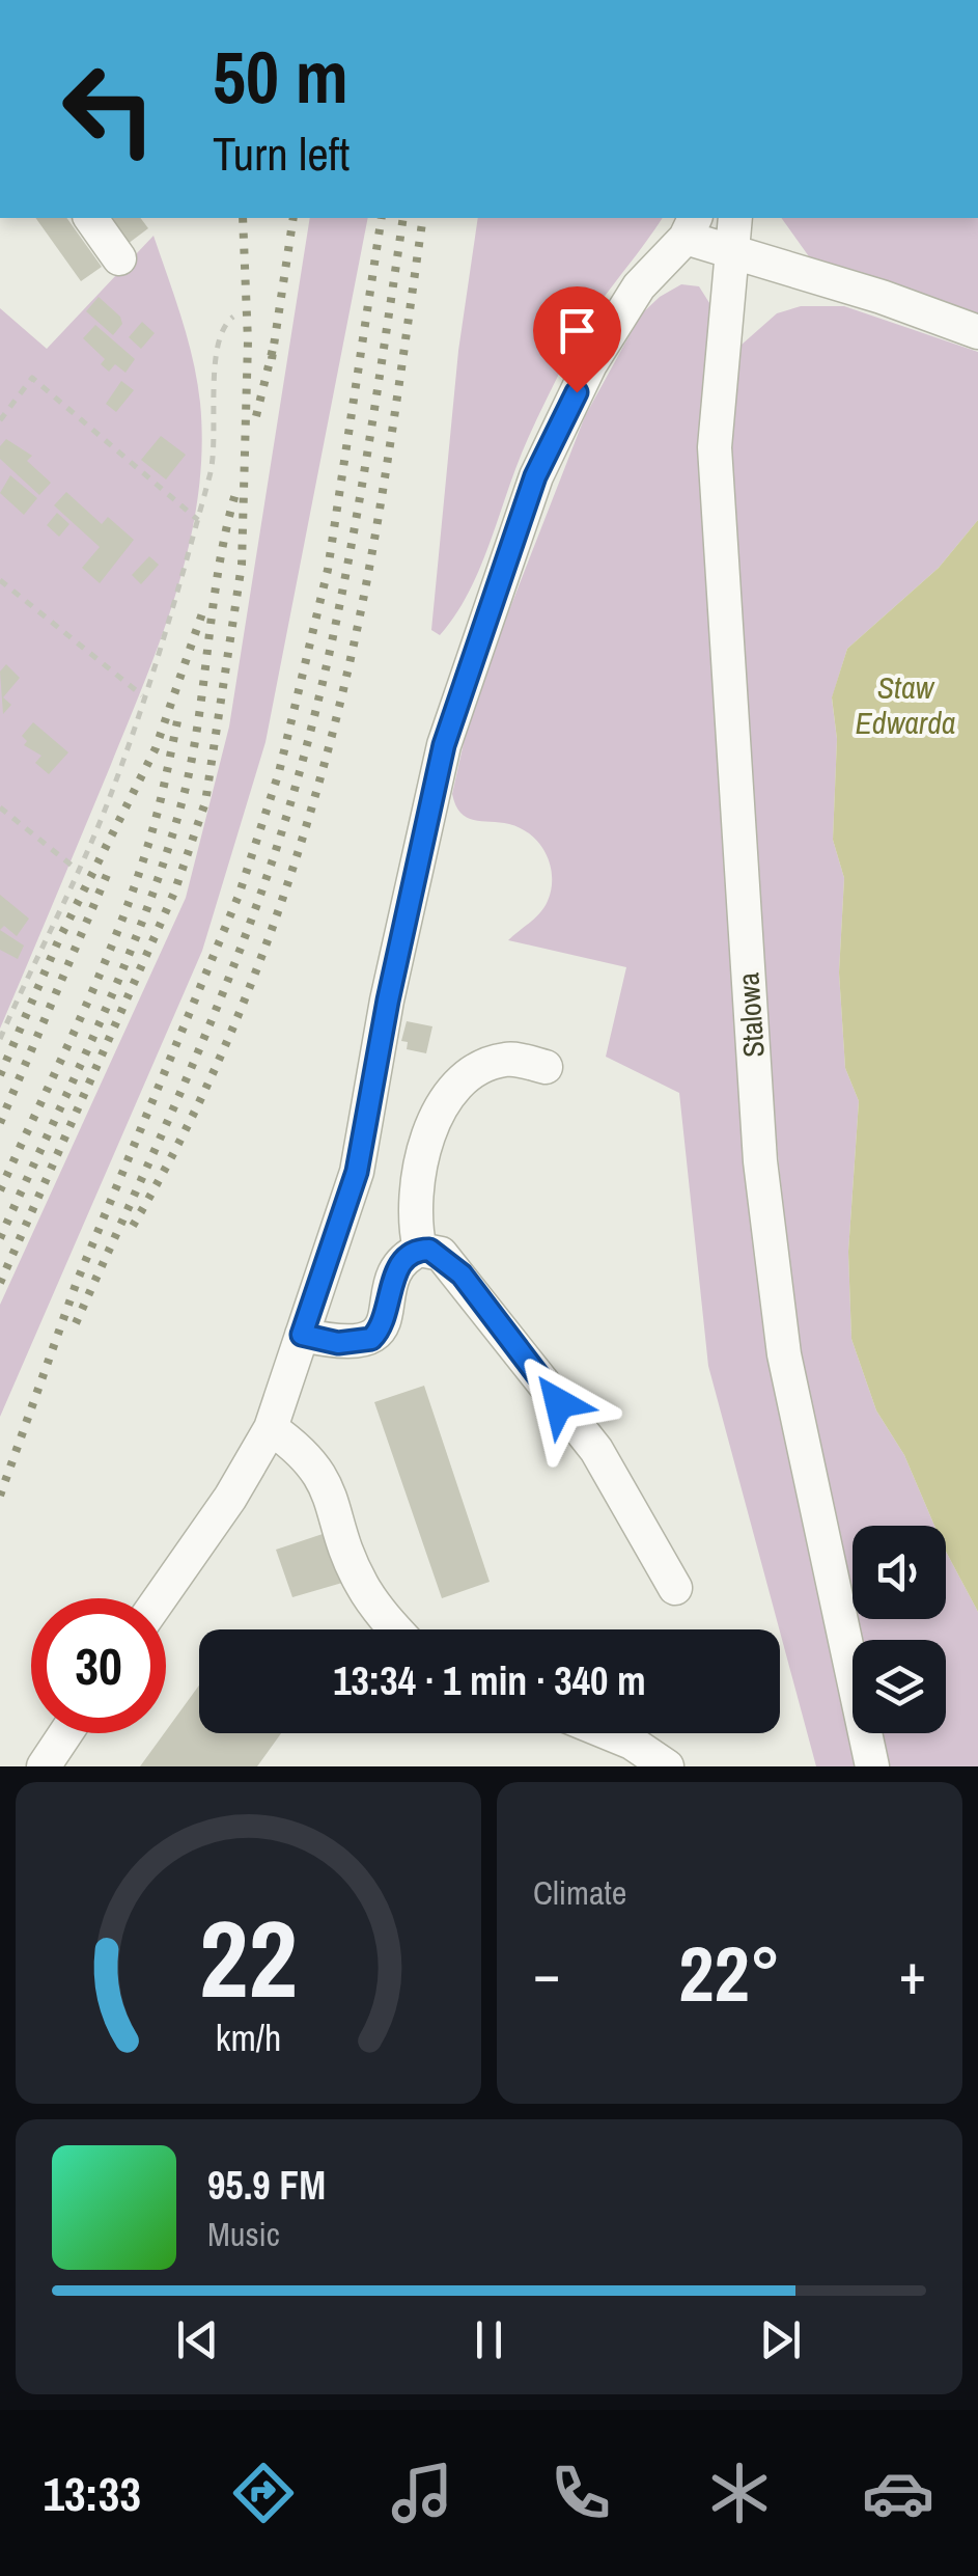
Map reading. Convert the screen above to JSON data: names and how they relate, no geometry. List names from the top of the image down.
{
  "streets": {
    "street": ["Stalowa"]
  },
  "water": ["Staw Edwarda"],
  "page": {
    "turn": ["50 m", "Turn left"],
    "limit": "30",
    "trip": "13:34 · 1 min · 340 m",
    "tile": "Climate",
    "heat": ["−", "22°", "+"],
    "song": ["95.9 FM", "Music"],
    "tabs": "13:33",
    "gauge": ["22", "km/h"]
  }
}
